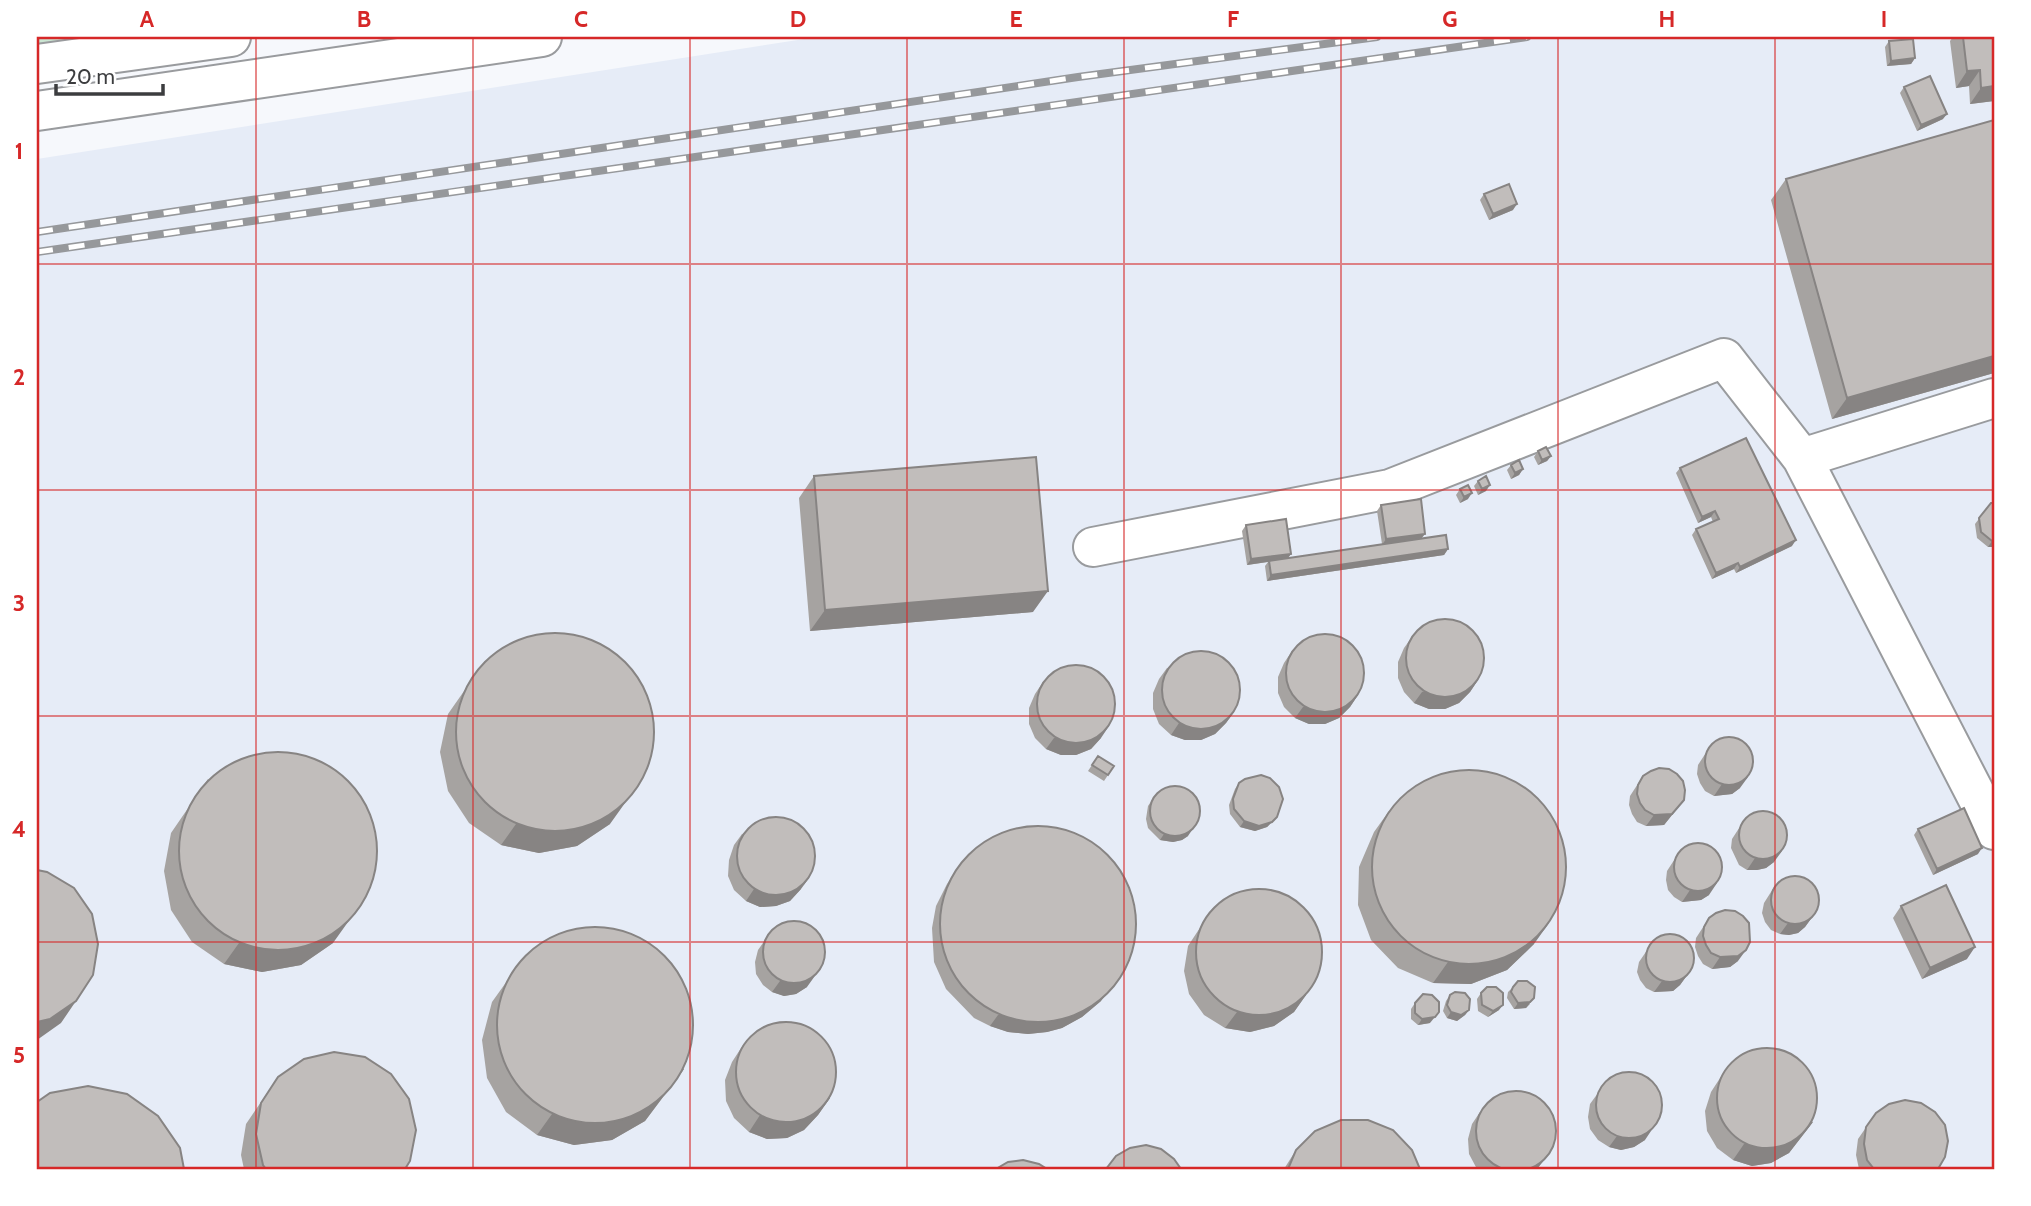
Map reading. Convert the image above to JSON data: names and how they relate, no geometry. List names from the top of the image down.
{
  "scale_bar": "20 m",
  "grid": {
    "columns": [
      "A",
      "B",
      "C",
      "D",
      "E",
      "F",
      "G",
      "H",
      "I"
    ],
    "rows": [
      "1",
      "2",
      "3",
      "4",
      "5"
    ]
  }
}
